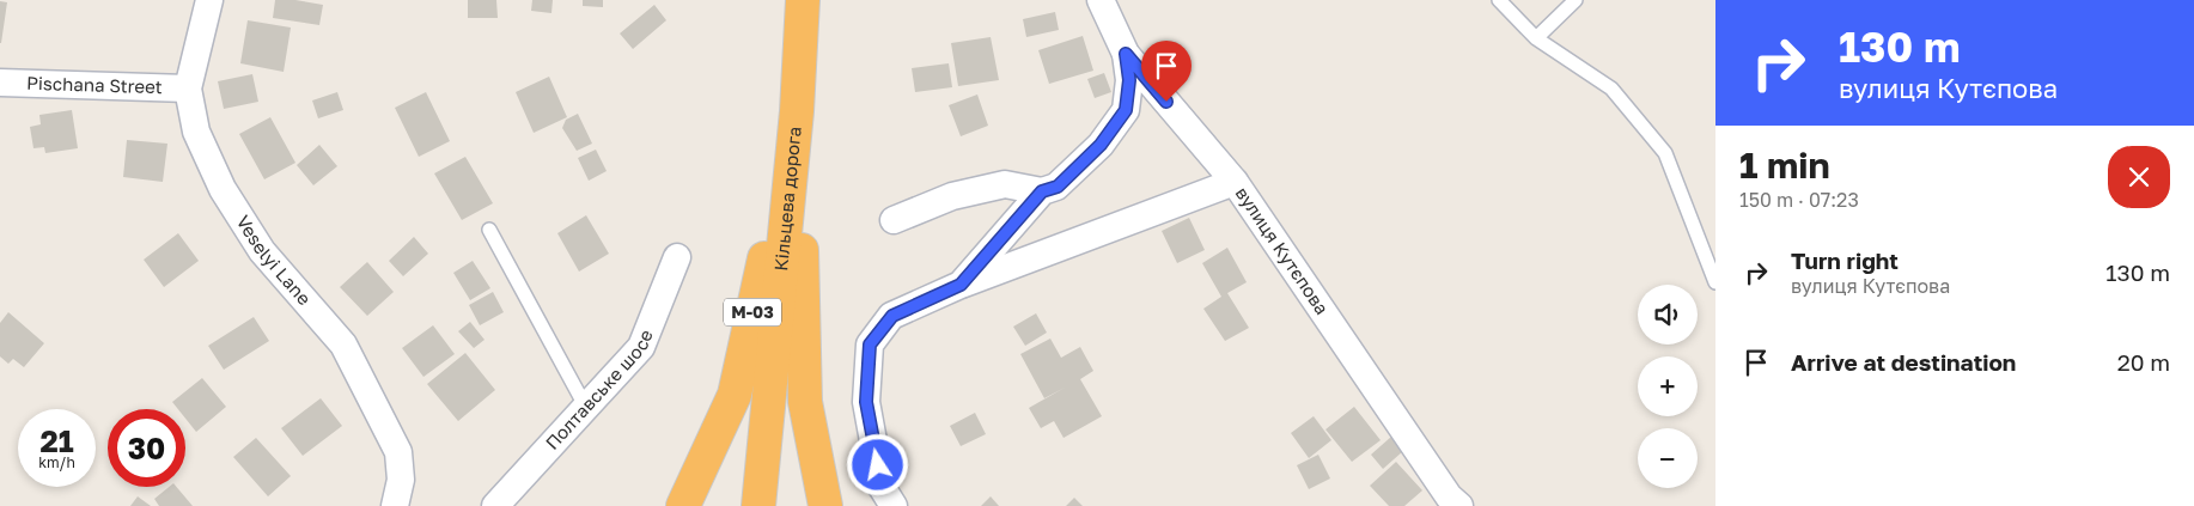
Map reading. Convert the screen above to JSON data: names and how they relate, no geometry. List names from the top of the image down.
{
  "streets": {
    "highway": ["Кільцева дорога", "М-03"],
    "street": [
      "Pischana Street",
      "вулиця Кутєпова",
      "Veselyi Lane",
      "Полтавське шосе"
    ]
  },
  "crossings": [
    ["Pischana Street", "Veselyi Lane"],
    ["Кільцева дорога", "М-03"]
  ],
  "page": {
    "turn": ["130 m", "вулиця Кутєпова"],
    "heading": ["1 min", "150 m · 07:23"],
    "list": [
      {
        "name": "Turn right",
        "note": "вулиця Кутєпова",
        "value": "130 m"
      },
      {
        "name": "Arrive at destination",
        "value": "20 m"
      }
    ],
    "map_buttons": ["+", "−"],
    "speed": "21 km/h",
    "limit": "30"
  }
}
